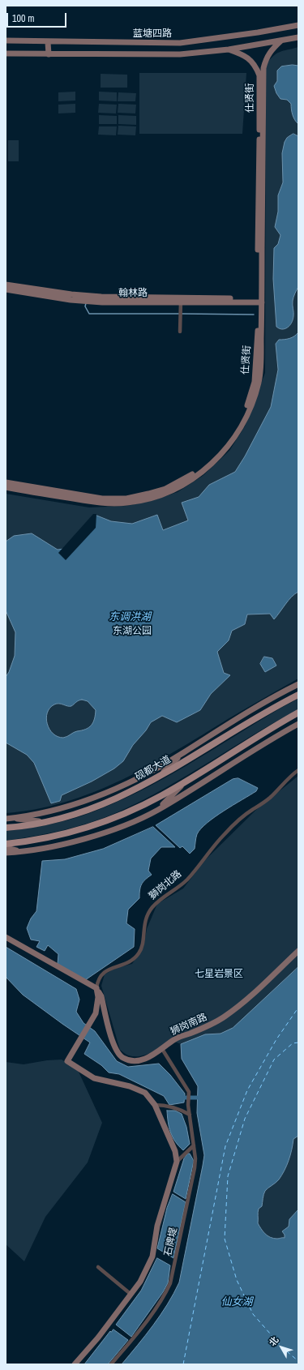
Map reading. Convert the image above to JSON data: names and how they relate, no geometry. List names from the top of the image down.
{
  "streets": {
    "main road": ["砚都大道"],
    "street": [
      "蓝塘四路",
      "仕贤街",
      "翰林路",
      "獅岗北路",
      "狮岗南路",
      "石牌堤"
    ]
  },
  "crossings": [
    ["蓝塘四路", "仕贤街"],
    ["仕贤街", "翰林路"],
    ["獅岗北路", "狮岗南路"],
    ["狮岗南路", "石牌堤"]
  ],
  "water": ["东调洪湖", "仙女湖"],
  "parks": ["东湖公园", "七星岩景区"],
  "scale_bar": "100 m",
  "north": "top left"
}
